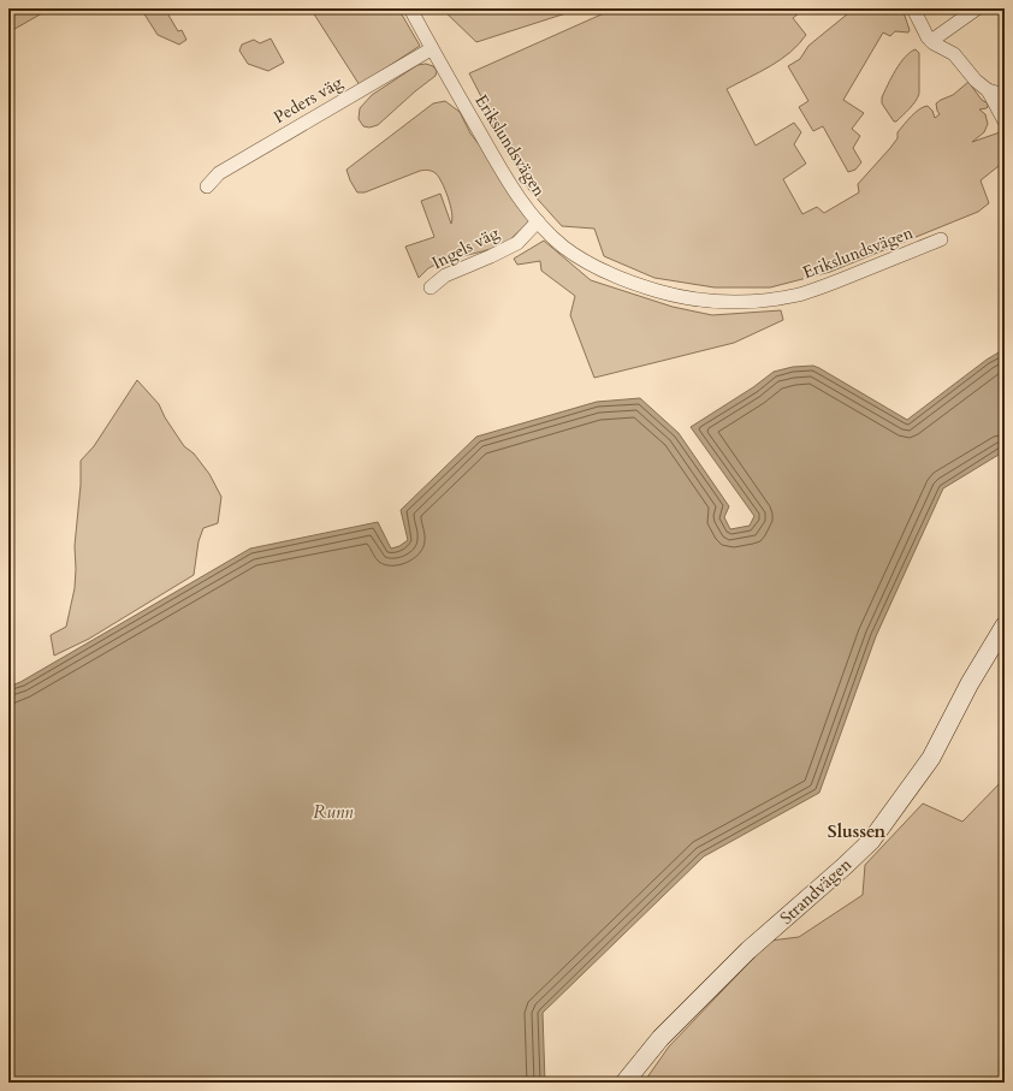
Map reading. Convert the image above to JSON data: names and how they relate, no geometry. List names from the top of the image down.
{
  "streets": {
    "street": [
      "Peders väg",
      "Erikslundsvägen",
      "Ingels väg",
      "Strandvägen"
    ]
  },
  "crossings": [
    ["Peders väg", "Erikslundsvägen"],
    ["Erikslundsvägen", "Ingels väg"]
  ],
  "districts": ["Slussen"],
  "water": ["Runn"]
}
